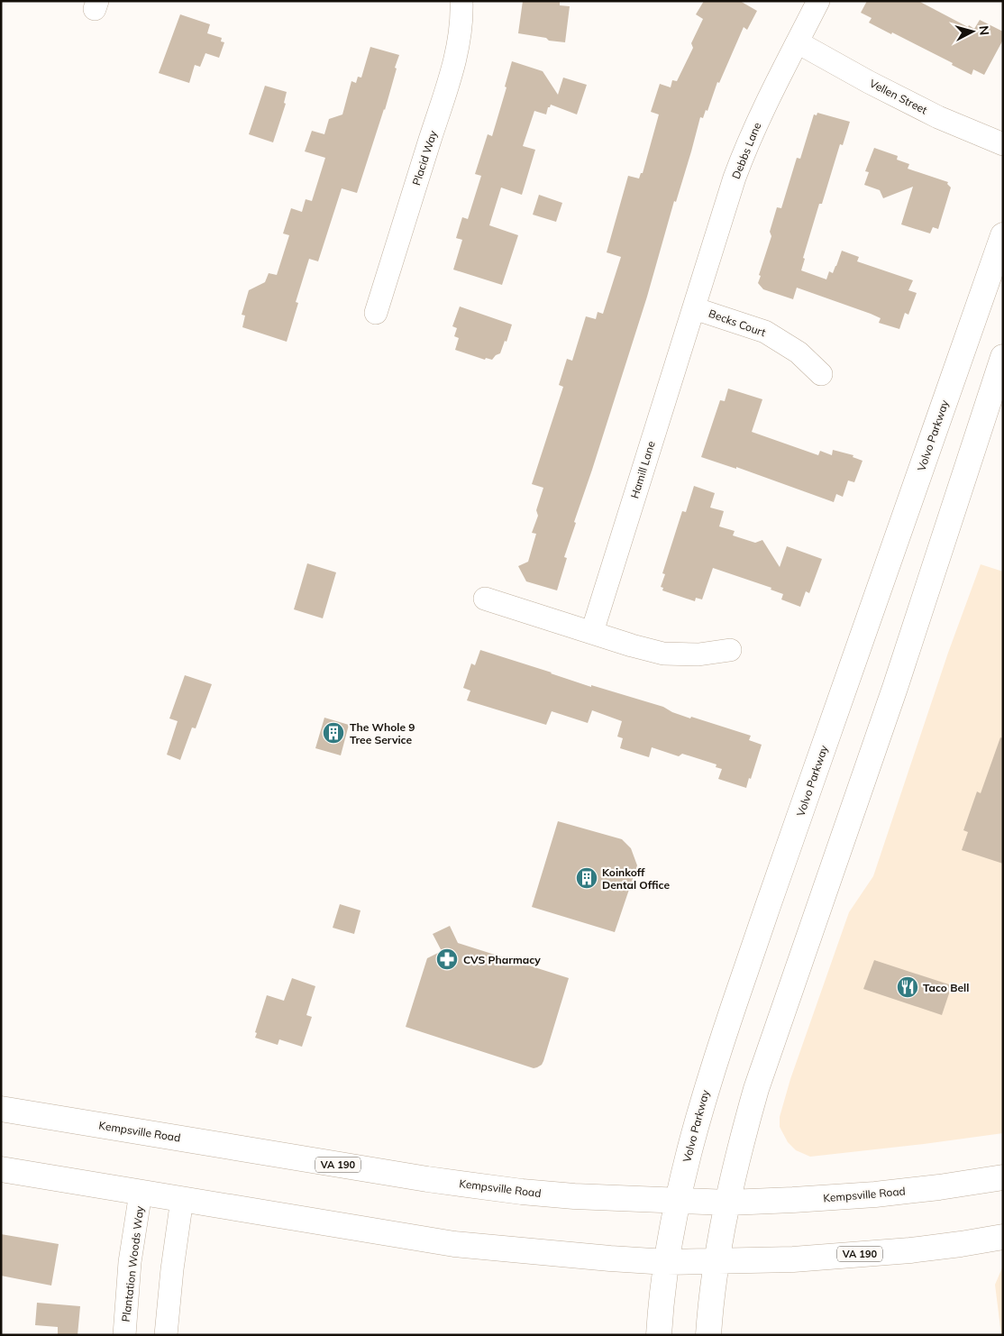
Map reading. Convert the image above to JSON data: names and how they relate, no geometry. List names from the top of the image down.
{
  "streets": {
    "main road": ["Volvo Parkway", "Kempsville Road", "VA 190"],
    "street": [
      "Vellen Street",
      "Debbs Lane",
      "Placid Way",
      "Becks Court",
      "Hamill Lane",
      "Plantation Woods Way"
    ]
  },
  "crossings": [
    ["Vellen Street", "Debbs Lane"],
    ["Debbs Lane", "Becks Court"],
    ["Debbs Lane", "Hamill Lane"],
    ["Becks Court", "Hamill Lane"],
    ["Volvo Parkway", "Kempsville Road"],
    ["Volvo Parkway", "VA 190"],
    ["VA 190", "Plantation Woods Way"]
  ],
  "places": {
    "building": ["The Whole 9 Tree Service", "Koinkoff Dental Office"],
    "pharmacy": ["CVS Pharmacy"],
    "restaurant": ["Taco Bell"]
  },
  "north": "right"
}
